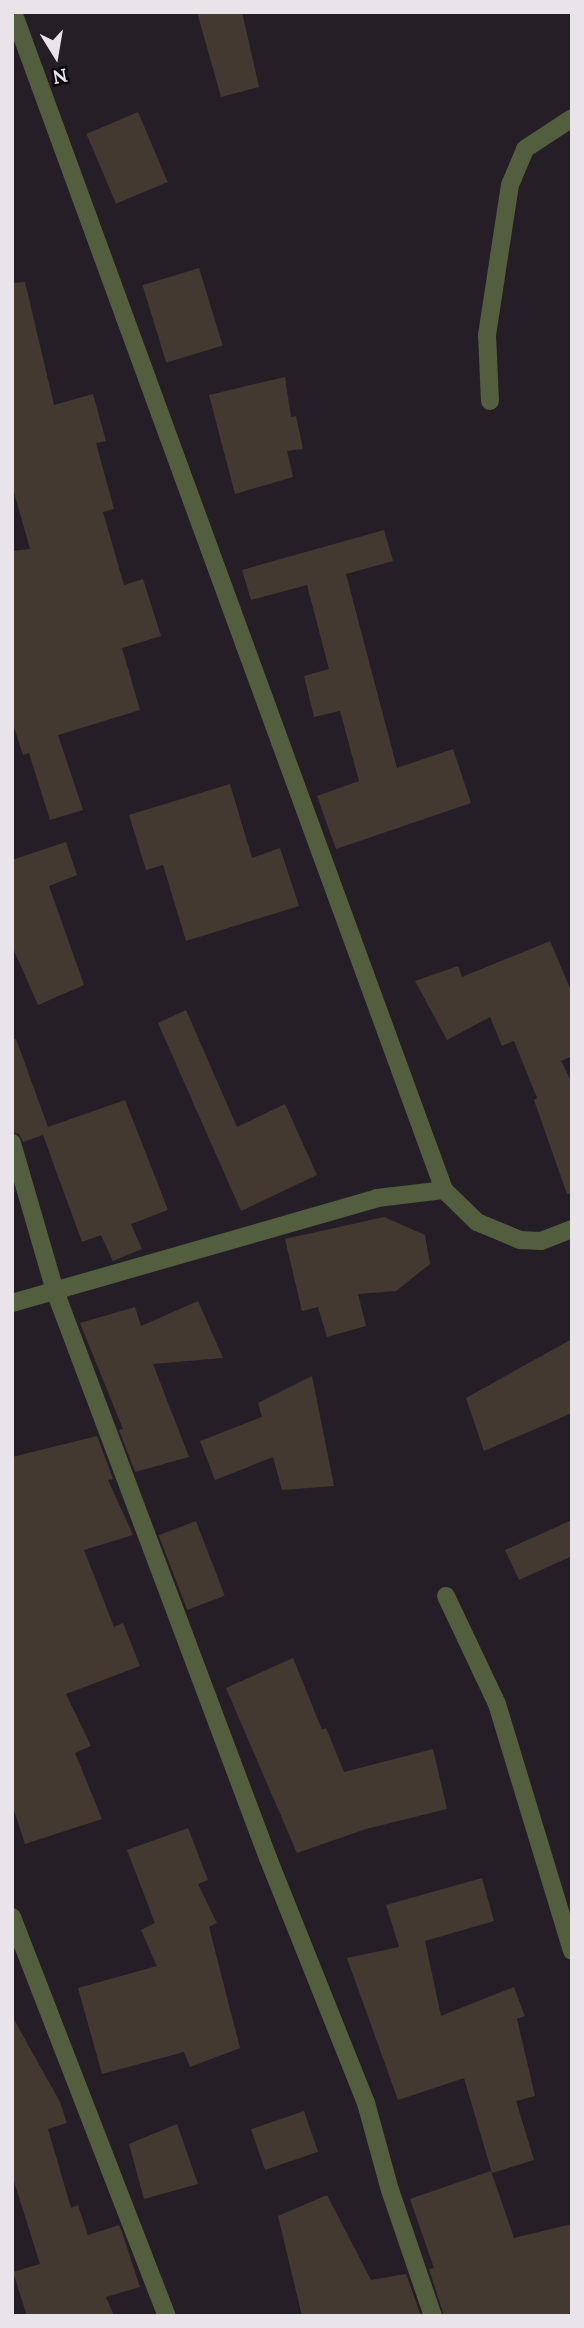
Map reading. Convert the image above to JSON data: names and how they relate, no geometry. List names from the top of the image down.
{
  "north": "bottom"
}
